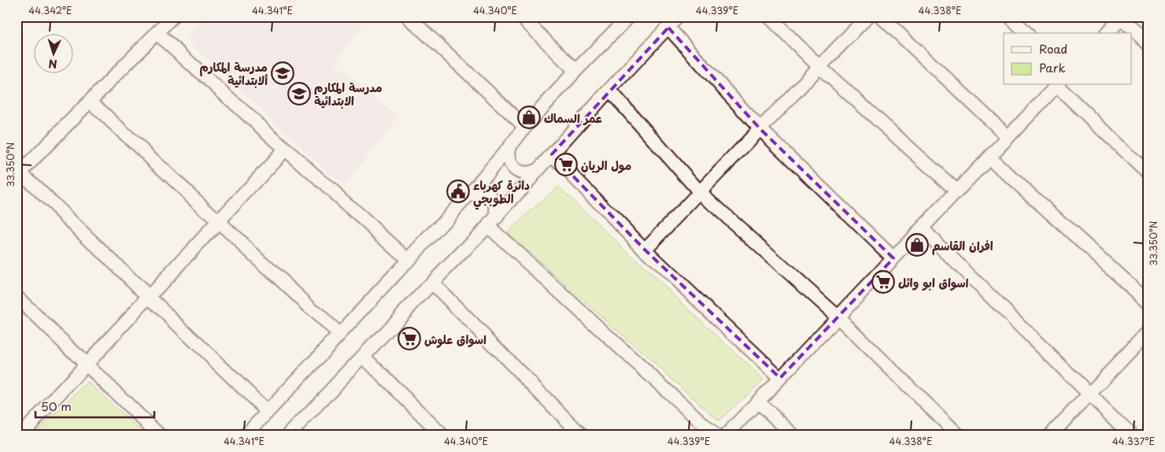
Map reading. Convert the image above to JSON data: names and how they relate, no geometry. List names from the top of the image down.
{
  "places": {
    "school or university": ["مدرسة المكارم ألابتدائية", "مدرسة المكارم الابتدائية"],
    "shop": ["عمر السماك", "افران القاسم"],
    "supermarket": ["مول الريان", "اسواق ابو وائل", "اسواق علوش"],
    "public building": ["دائرة كهرباء الطوبجي"]
  },
  "legend": ["Road", "Park"],
  "scale_bar": "50 m",
  "north": "bottom",
  "coordinates": [
    "44.342°E",
    "44.341°E",
    "44.340°E",
    "44.339°E",
    "44.338°E",
    "33.350°N",
    "44.337°E"
  ]
}
